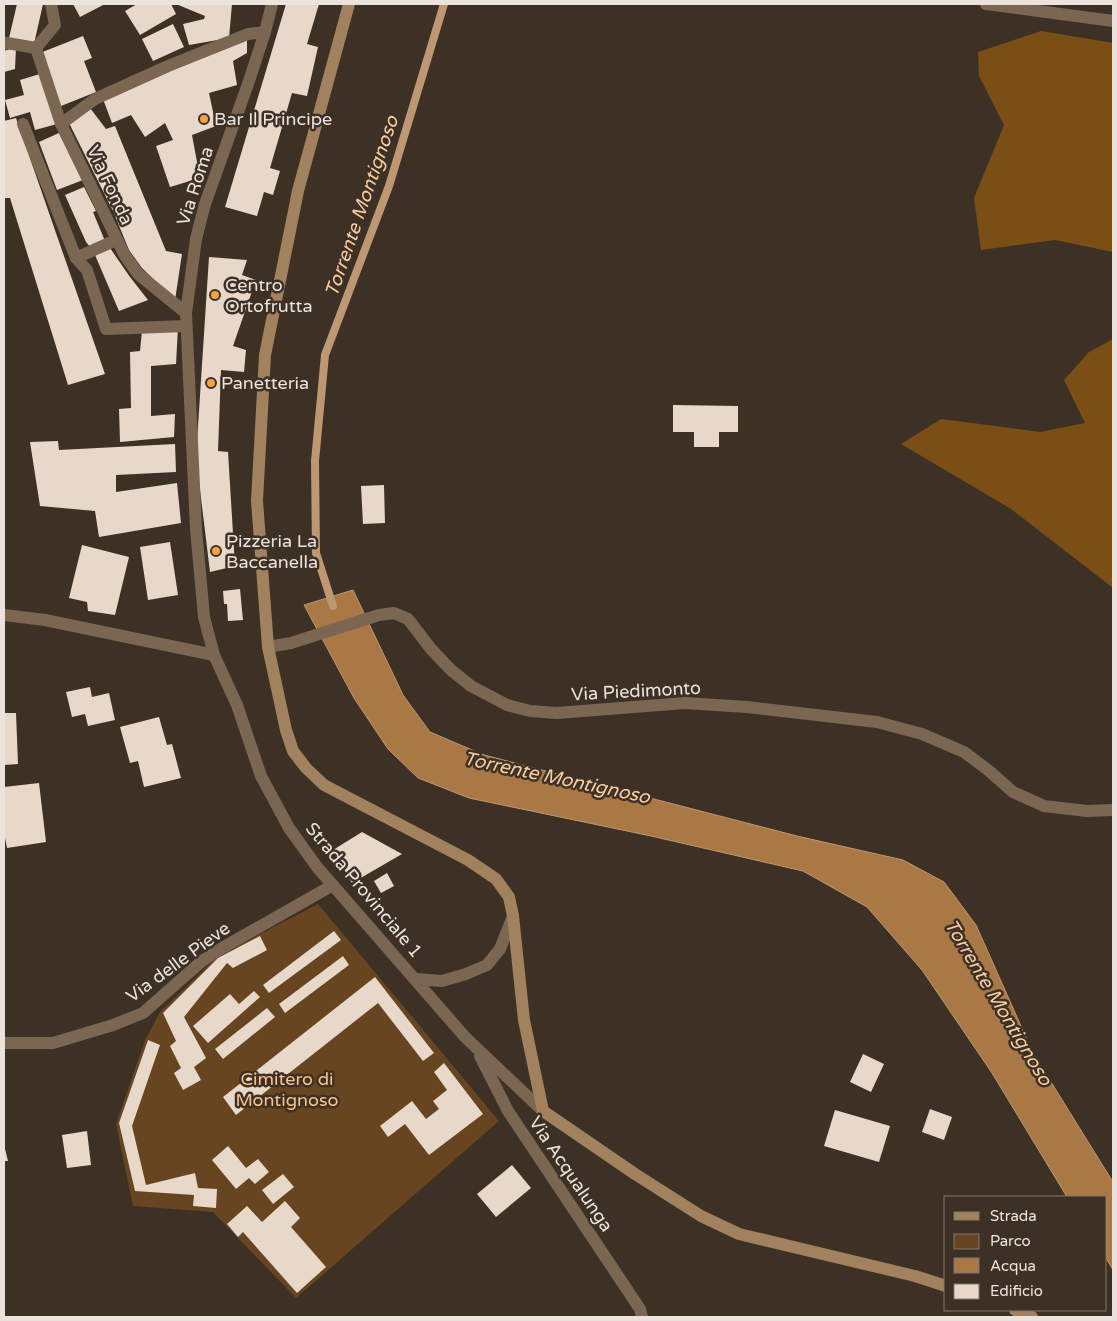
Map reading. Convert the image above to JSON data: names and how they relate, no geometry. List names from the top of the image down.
{
  "streets": {
    "street": [
      "Via Fonda",
      "Via Roma",
      "Via Piedimonto",
      "Strada Provinciale 1",
      "Via delle Pieve",
      "Via Acqualunga"
    ]
  },
  "crossings": [
    ["Via Fonda", "Via Roma"],
    ["Via Roma", "Strada Provinciale 1"],
    ["Strada Provinciale 1", "Via delle Pieve"],
    ["Strada Provinciale 1", "Via Acqualunga"]
  ],
  "water": ["Torrente Montignoso"],
  "parks": ["Cimitero di Montignoso"],
  "places": [
    "Bar Il Principe",
    "Centro Ortofrutta",
    "Panetteria",
    "Pizzeria La Baccanella"
  ],
  "legend": [
    "Strada",
    "Parco",
    "Acqua",
    "Edificio"
  ]
}
